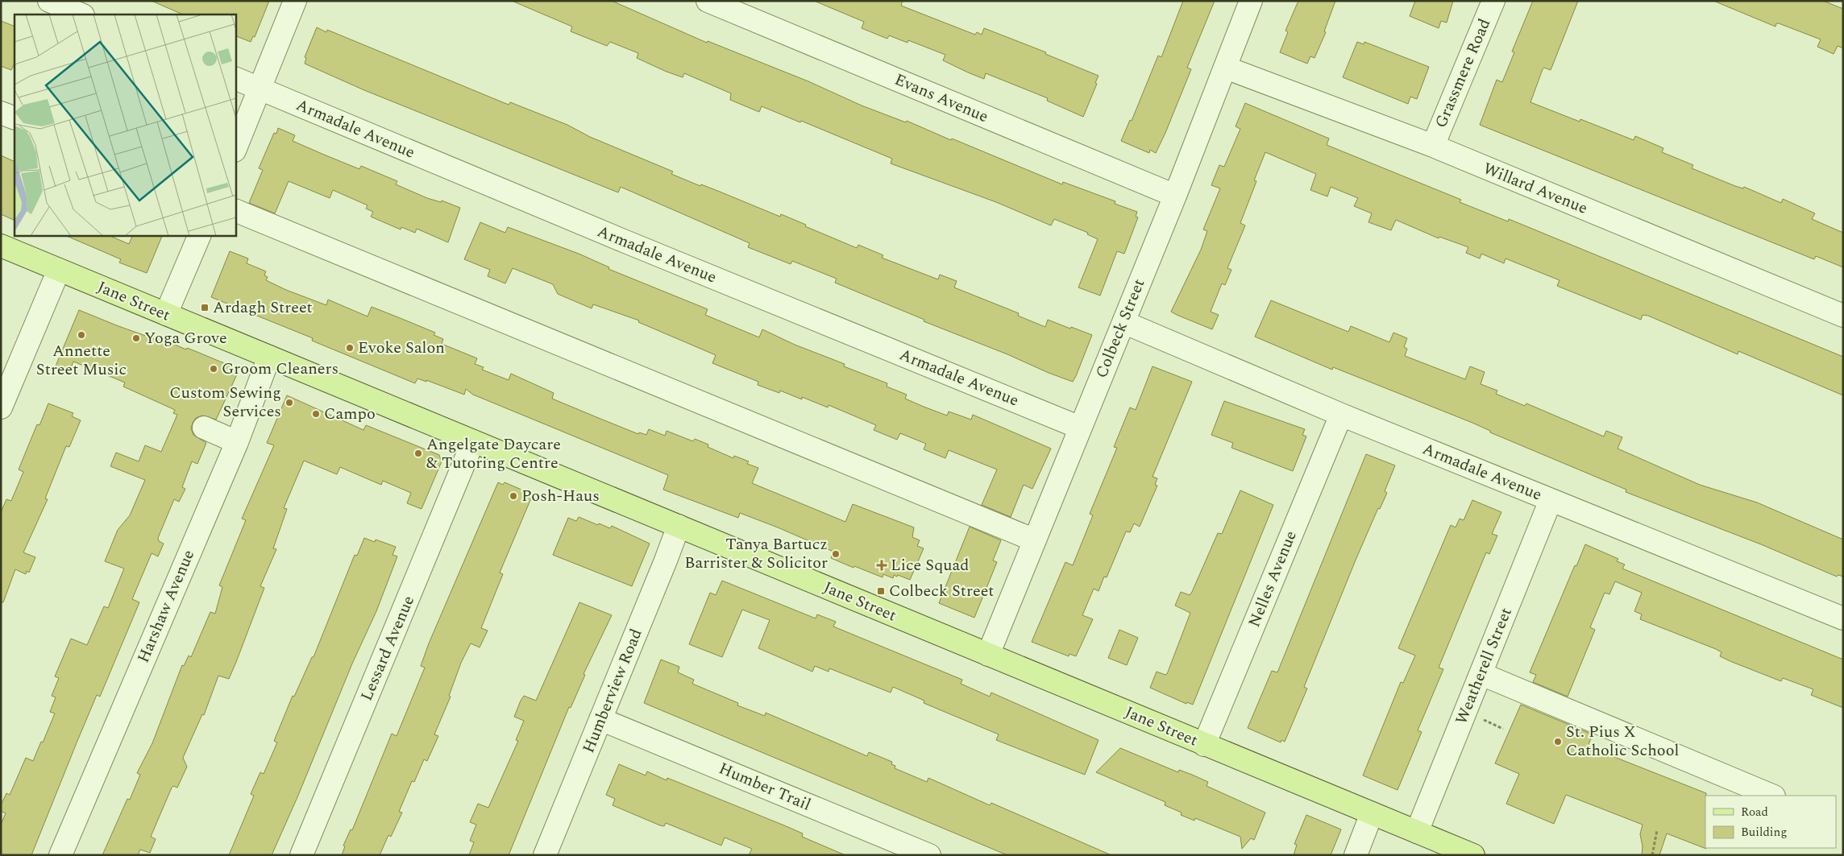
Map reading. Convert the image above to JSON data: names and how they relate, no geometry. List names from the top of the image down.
{
  "streets": {
    "main road": ["Jane Street"],
    "street": [
      "Grassmere Road",
      "Evans Avenue",
      "Armadale Avenue",
      "Willard Avenue",
      "Colbeck Street",
      "Nelles Avenue",
      "Harshaw Avenue",
      "Lessard Avenue",
      "Weatherell Street",
      "Humberview Road",
      "Humber Trail"
    ]
  },
  "crossings": [
    ["Grassmere Road", "Willard Avenue"],
    ["Evans Avenue", "Colbeck Street"],
    ["Armadale Avenue", "Colbeck Street"],
    ["Armadale Avenue", "Nelles Avenue"],
    ["Armadale Avenue", "Weatherell Street"],
    ["Willard Avenue", "Colbeck Street"],
    ["Jane Street", "Colbeck Street"],
    ["Jane Street", "Nelles Avenue"],
    ["Jane Street", "Harshaw Avenue"],
    ["Jane Street", "Lessard Avenue"],
    ["Jane Street", "Weatherell Street"],
    ["Jane Street", "Humberview Road"],
    ["Humberview Road", "Humber Trail"]
  ],
  "places": {
    "transit": ["Ardagh Street", "Colbeck Street"],
    "other": [
      "Annette Street Music",
      "Yoga Grove",
      "Evoke Salon",
      "Groom Cleaners",
      "Custom Sewing Services",
      "Campo",
      "Angelgate Daycare & Tutoring Centre",
      "Posh-Haus",
      "Tanya Bartucz Barrister & Solicitor",
      "St. Pius X Catholic School"
    ],
    "health": ["Lice Squad"]
  },
  "legend": ["Road", "Building"]
}
